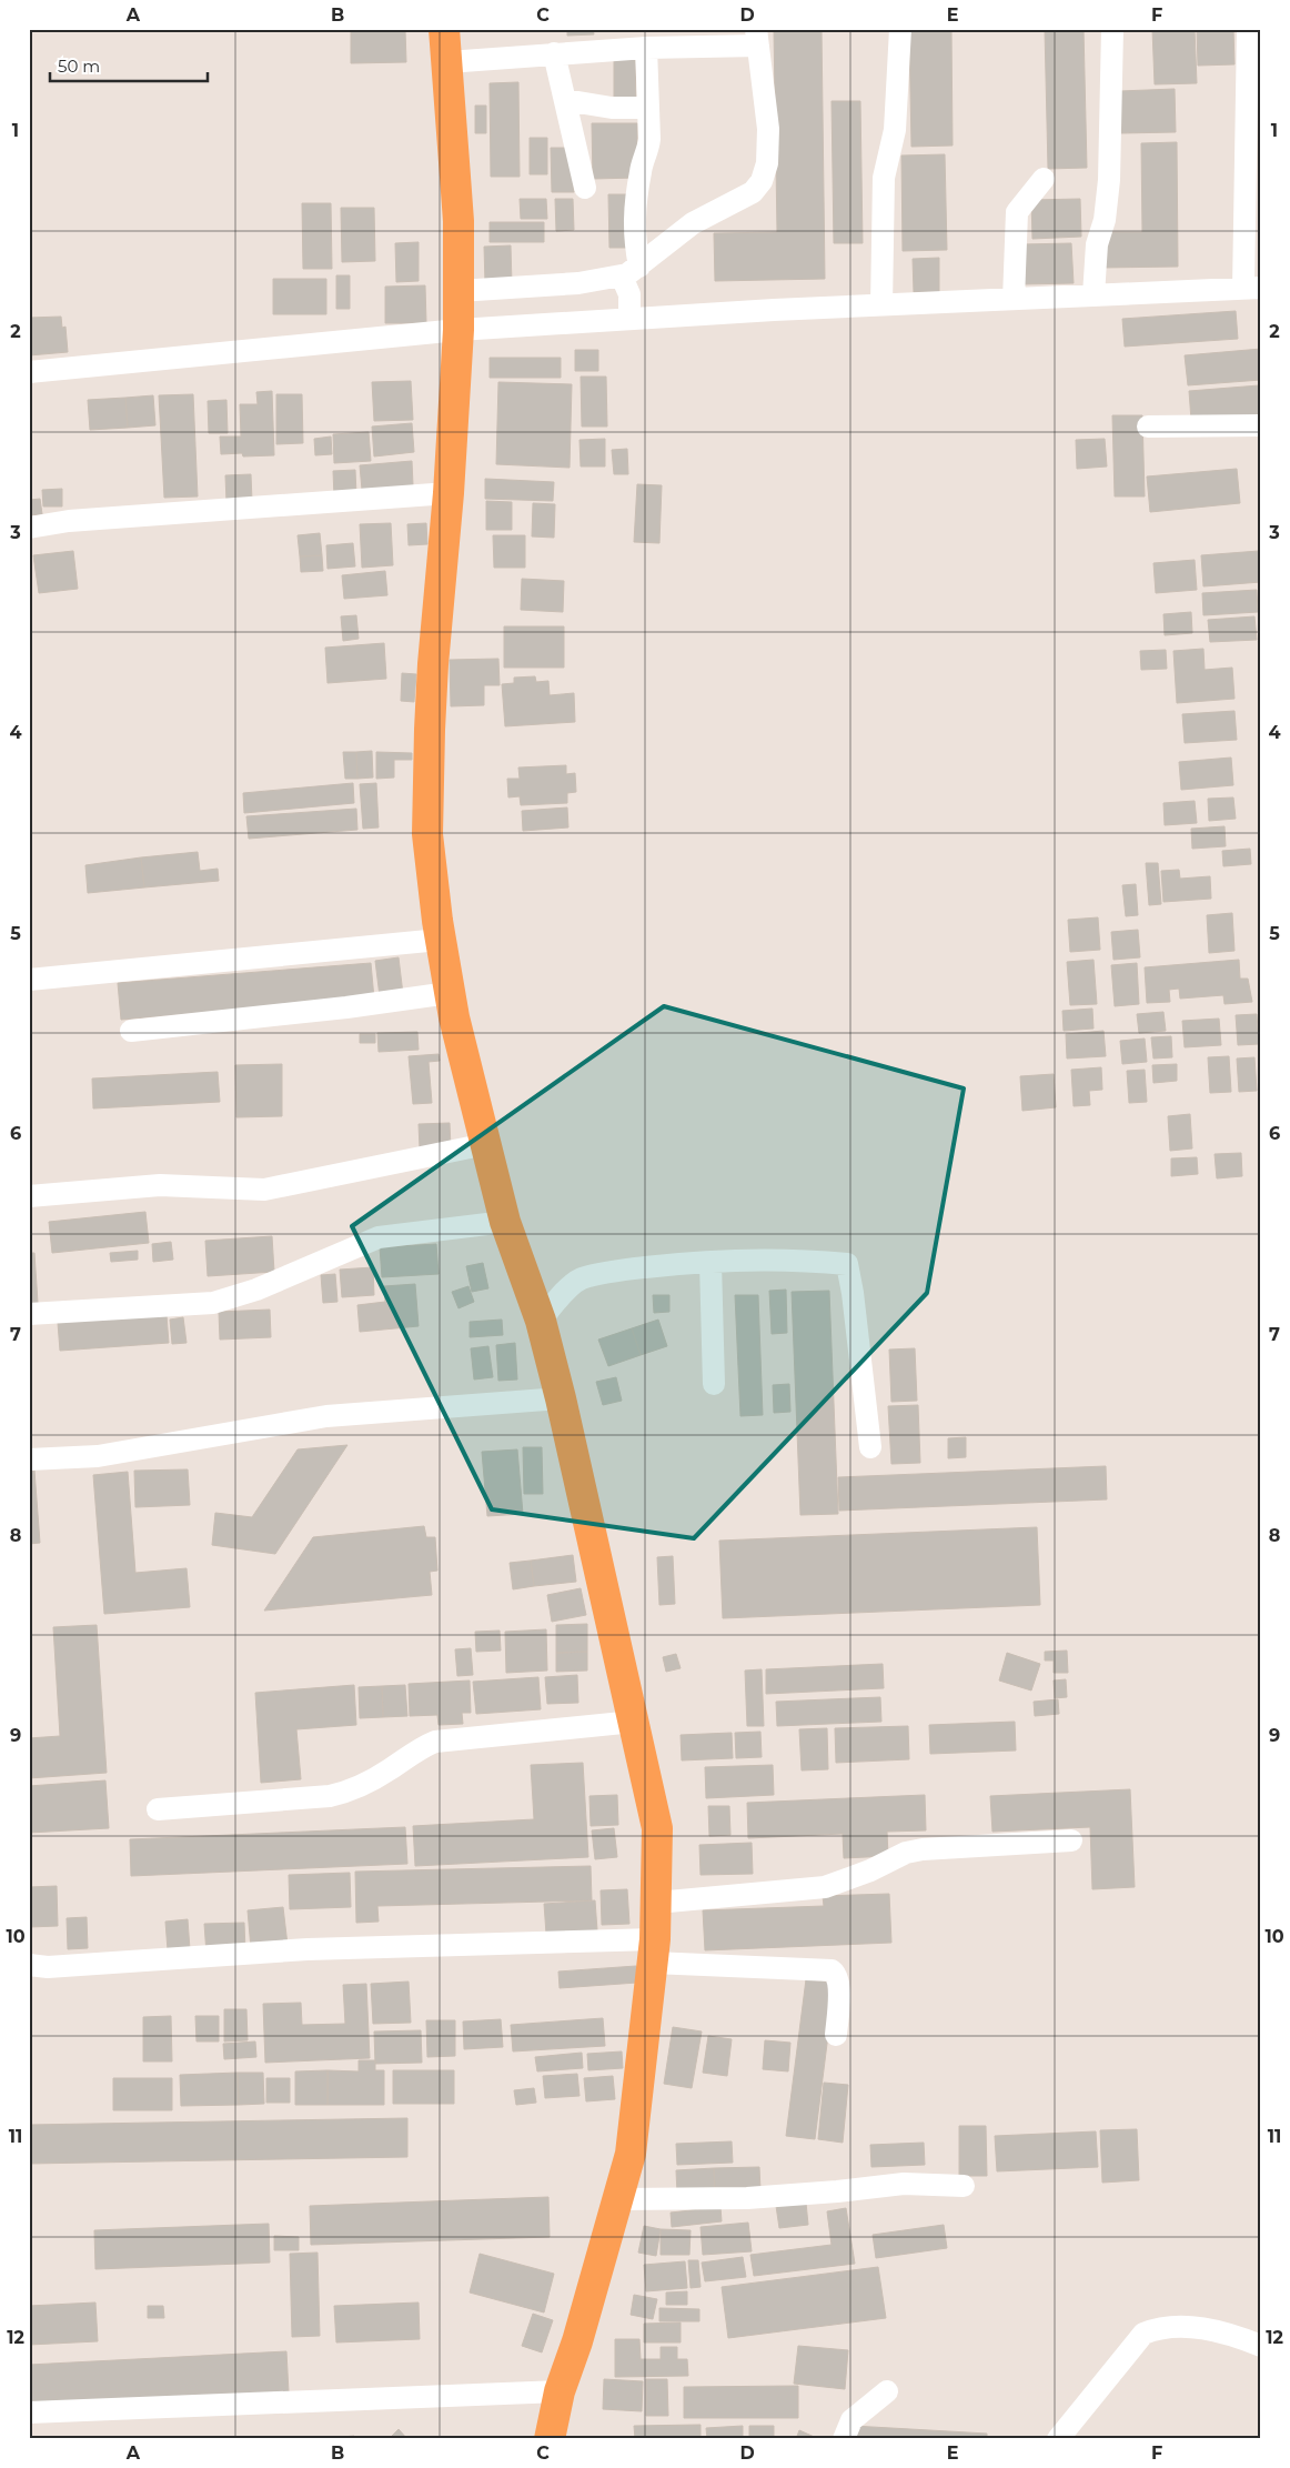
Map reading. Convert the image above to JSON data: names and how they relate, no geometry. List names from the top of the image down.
{
  "scale_bar": "50 m",
  "grid": {
    "columns": [
      "A",
      "B",
      "C",
      "D",
      "E",
      "F"
    ],
    "rows": [
      "1",
      "2",
      "3",
      "4",
      "5",
      "6",
      "7",
      "8",
      "9",
      "10",
      "11",
      "12"
    ]
  }
}
